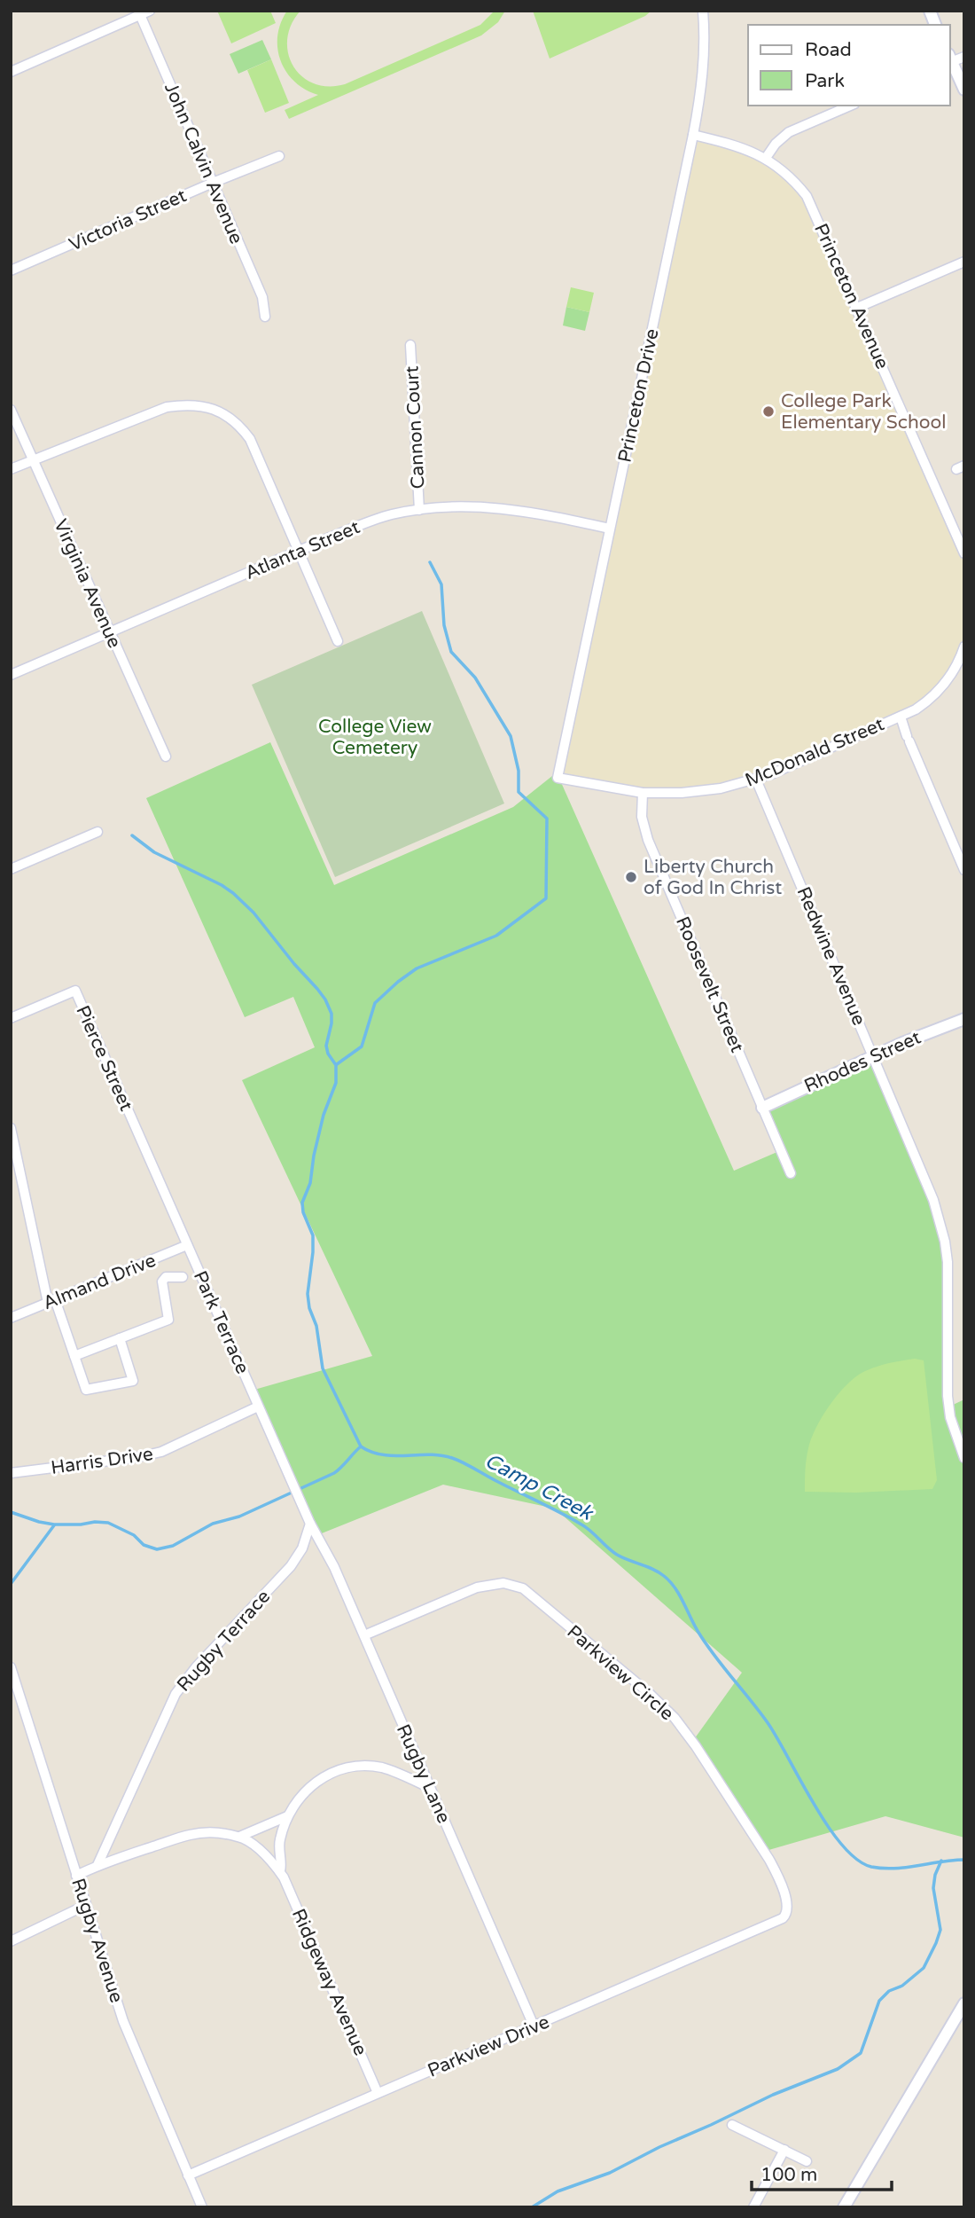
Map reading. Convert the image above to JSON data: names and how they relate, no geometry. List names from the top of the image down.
{
  "streets": {
    "street": [
      "John Calvin Avenue",
      "Victoria Street",
      "Princeton Avenue",
      "Princeton Drive",
      "Cannon Court",
      "Atlanta Street",
      "Virginia Avenue",
      "McDonald Street",
      "Redwine Avenue",
      "Roosevelt Street",
      "Pierce Street",
      "Rhodes Street",
      "Almand Drive",
      "Park Terrace",
      "Harris Drive",
      "Rugby Terrace",
      "Parkview Circle",
      "Rugby Lane",
      "Rugby Avenue",
      "Ridgeway Avenue",
      "Parkview Drive"
    ]
  },
  "crossings": [
    ["John Calvin Avenue", "Victoria Street"],
    ["Princeton Avenue", "Princeton Drive"],
    ["Princeton Drive", "Atlanta Street"],
    ["Princeton Drive", "McDonald Street"],
    ["Cannon Court", "Atlanta Street"],
    ["Atlanta Street", "Virginia Avenue"],
    ["McDonald Street", "Redwine Avenue"],
    ["McDonald Street", "Roosevelt Street"],
    ["Redwine Avenue", "Rhodes Street"],
    ["Roosevelt Street", "Rhodes Street"],
    ["Pierce Street", "Park Terrace"],
    ["Almand Drive", "Park Terrace"],
    ["Park Terrace", "Harris Drive"],
    ["Park Terrace", "Rugby Terrace"],
    ["Park Terrace", "Rugby Lane"],
    ["Rugby Terrace", "Rugby Lane"],
    ["Parkview Circle", "Rugby Lane"],
    ["Parkview Circle", "Parkview Drive"],
    ["Rugby Lane", "Parkview Drive"],
    ["Rugby Avenue", "Parkview Drive"],
    ["Ridgeway Avenue", "Parkview Drive"]
  ],
  "water": ["Camp Creek"],
  "parks": ["College View Cemetery"],
  "places": ["College Park Elementary School", "Liberty Church of God In Christ"],
  "legend": ["Road", "Park"],
  "scale_bar": "100 m"
}
